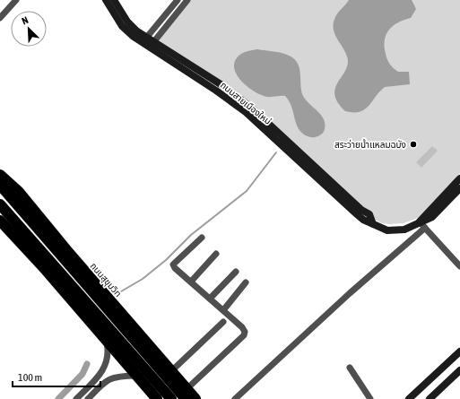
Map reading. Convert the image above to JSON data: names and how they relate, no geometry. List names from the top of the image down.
{
  "streets": {
    "highway": ["ถนนสุขุมวิท"],
    "street": ["ถนนสายเมืองใหม่"]
  },
  "places": ["สระว่ายน้ำแหลมฉบัง"],
  "scale_bar": "100 m",
  "north": "top left"
}
